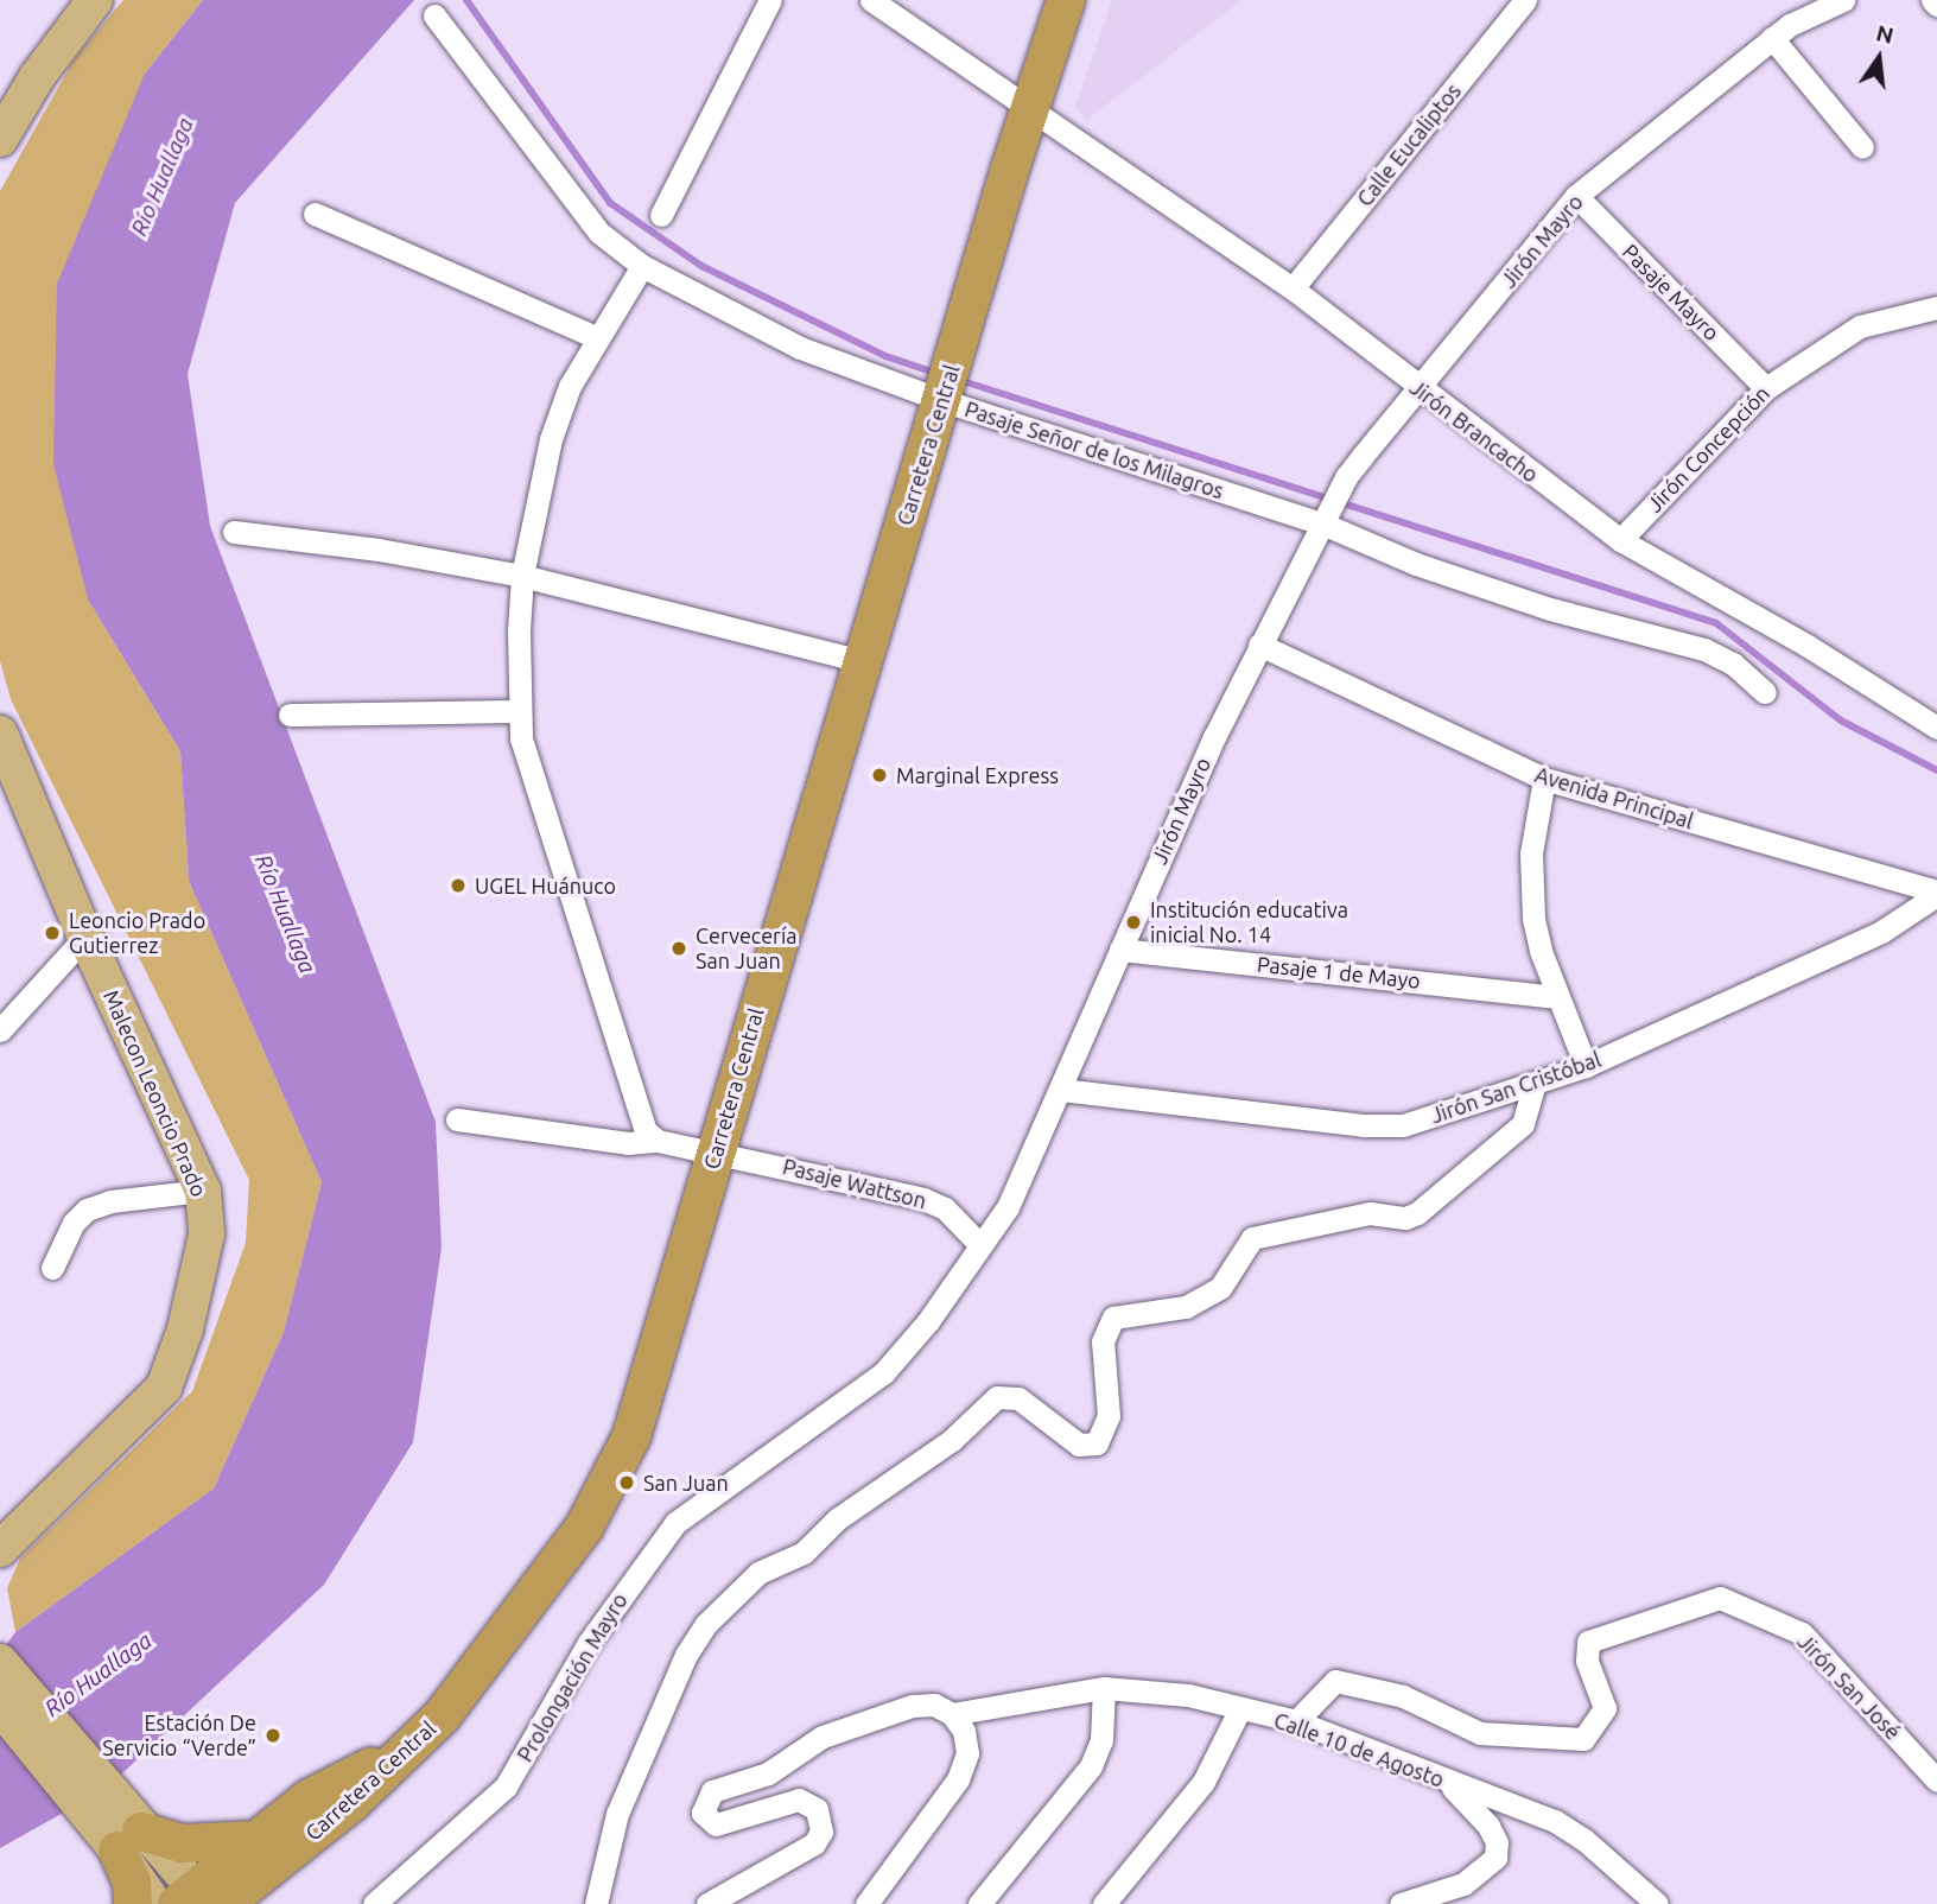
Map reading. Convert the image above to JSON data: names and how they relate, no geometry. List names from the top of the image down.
{
  "streets": {
    "highway": ["Carretera Central"],
    "main road": ["Malecon Leoncio Prado"],
    "street": [
      "Calle Eucaliptos",
      "Jirón Mayro",
      "Pasaje Mayro",
      "Jirón Brancacho",
      "Jirón Concepción",
      "Pasaje Señor de los Milagros",
      "Avenida Principal",
      "Pasaje 1 de Mayo",
      "Jirón San Cristóbal",
      "Pasaje Wattson",
      "Prolongación Mayro",
      "Jirón San José",
      "Calle 10 de Agosto"
    ]
  },
  "crossings": [
    ["Calle Eucaliptos", "Jirón Brancacho"],
    ["Jirón Mayro", "Pasaje Mayro"],
    ["Jirón Mayro", "Jirón Brancacho"],
    ["Jirón Mayro", "Pasaje Señor de los Milagros"],
    ["Jirón Mayro", "Avenida Principal"],
    ["Jirón Mayro", "Pasaje 1 de Mayo"],
    ["Jirón Mayro", "Jirón San Cristóbal"],
    ["Jirón Mayro", "Pasaje Wattson"],
    ["Jirón Mayro", "Prolongación Mayro"],
    ["Pasaje Mayro", "Jirón Concepción"],
    ["Jirón Brancacho", "Carretera Central"],
    ["Jirón Brancacho", "Jirón Concepción"],
    ["Carretera Central", "Pasaje Señor de los Milagros"],
    ["Carretera Central", "Pasaje Wattson"],
    ["Avenida Principal", "Jirón San Cristóbal"],
    ["Pasaje Wattson", "Prolongación Mayro"],
    ["Jirón San José", "Calle 10 de Agosto"]
  ],
  "water": ["Río Huallaga"],
  "places": [
    "Marginal Express",
    "UGEL Huánuco",
    "Institución educativa inicial No. 14",
    "Leoncio Prado Gutierrez",
    "Cervecería San Juan",
    "San Juan",
    "Estación De Servicio “Verde”"
  ],
  "north": "top"
}
